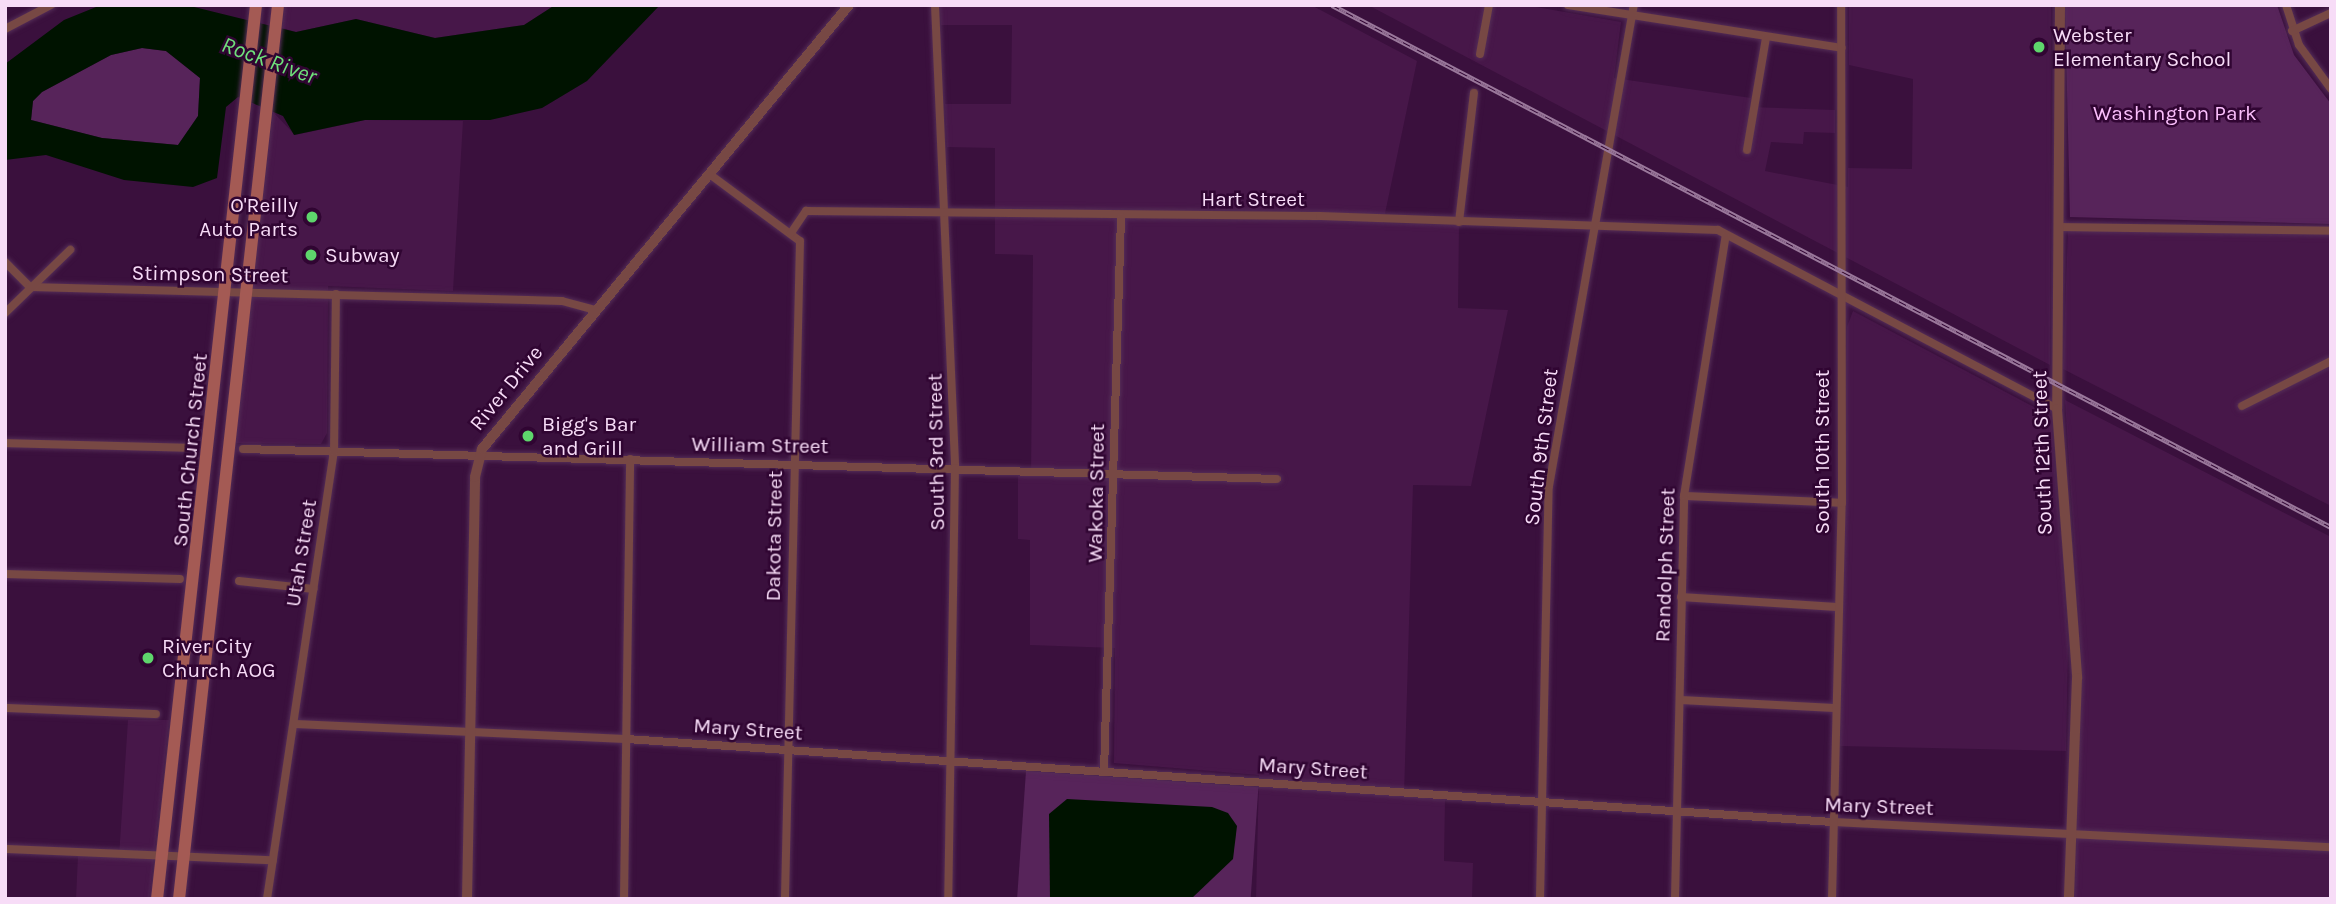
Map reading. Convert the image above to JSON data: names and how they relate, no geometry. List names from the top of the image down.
{
  "streets": {
    "main road": ["South Church Street"],
    "street": [
      "Hart Street",
      "Stimpson Street",
      "River Drive",
      "William Street",
      "South 9th Street",
      "South 3rd Street",
      "South 10th Street",
      "South 12th Street",
      "Wakoka Street",
      "Dakota Street",
      "Utah Street",
      "Randolph Street",
      "Mary Street"
    ]
  },
  "crossings": [
    ["Hart Street", "South 9th Street"],
    ["Hart Street", "South 3rd Street"],
    ["Hart Street", "Wakoka Street"],
    ["Hart Street", "Dakota Street"],
    ["Hart Street", "Randolph Street"],
    ["Stimpson Street", "River Drive"],
    ["Stimpson Street", "South Church Street"],
    ["Stimpson Street", "Utah Street"],
    ["River Drive", "William Street"],
    ["River Drive", "Mary Street"],
    ["William Street", "South 3rd Street"],
    ["William Street", "Wakoka Street"],
    ["William Street", "Dakota Street"],
    ["William Street", "Utah Street"],
    ["South 9th Street", "Mary Street"],
    ["South 3rd Street", "Mary Street"],
    ["South 10th Street", "Mary Street"],
    ["South 12th Street", "Mary Street"],
    ["Wakoka Street", "Mary Street"],
    ["Dakota Street", "Mary Street"],
    ["Utah Street", "Mary Street"],
    ["Randolph Street", "Mary Street"]
  ],
  "water": ["Rock River"],
  "parks": ["Washington Park"],
  "places": [
    "Webster Elementary School",
    "O'Reilly Auto Parts",
    "Subway",
    "Bigg's Bar and Grill",
    "River City Church AOG"
  ]
}
